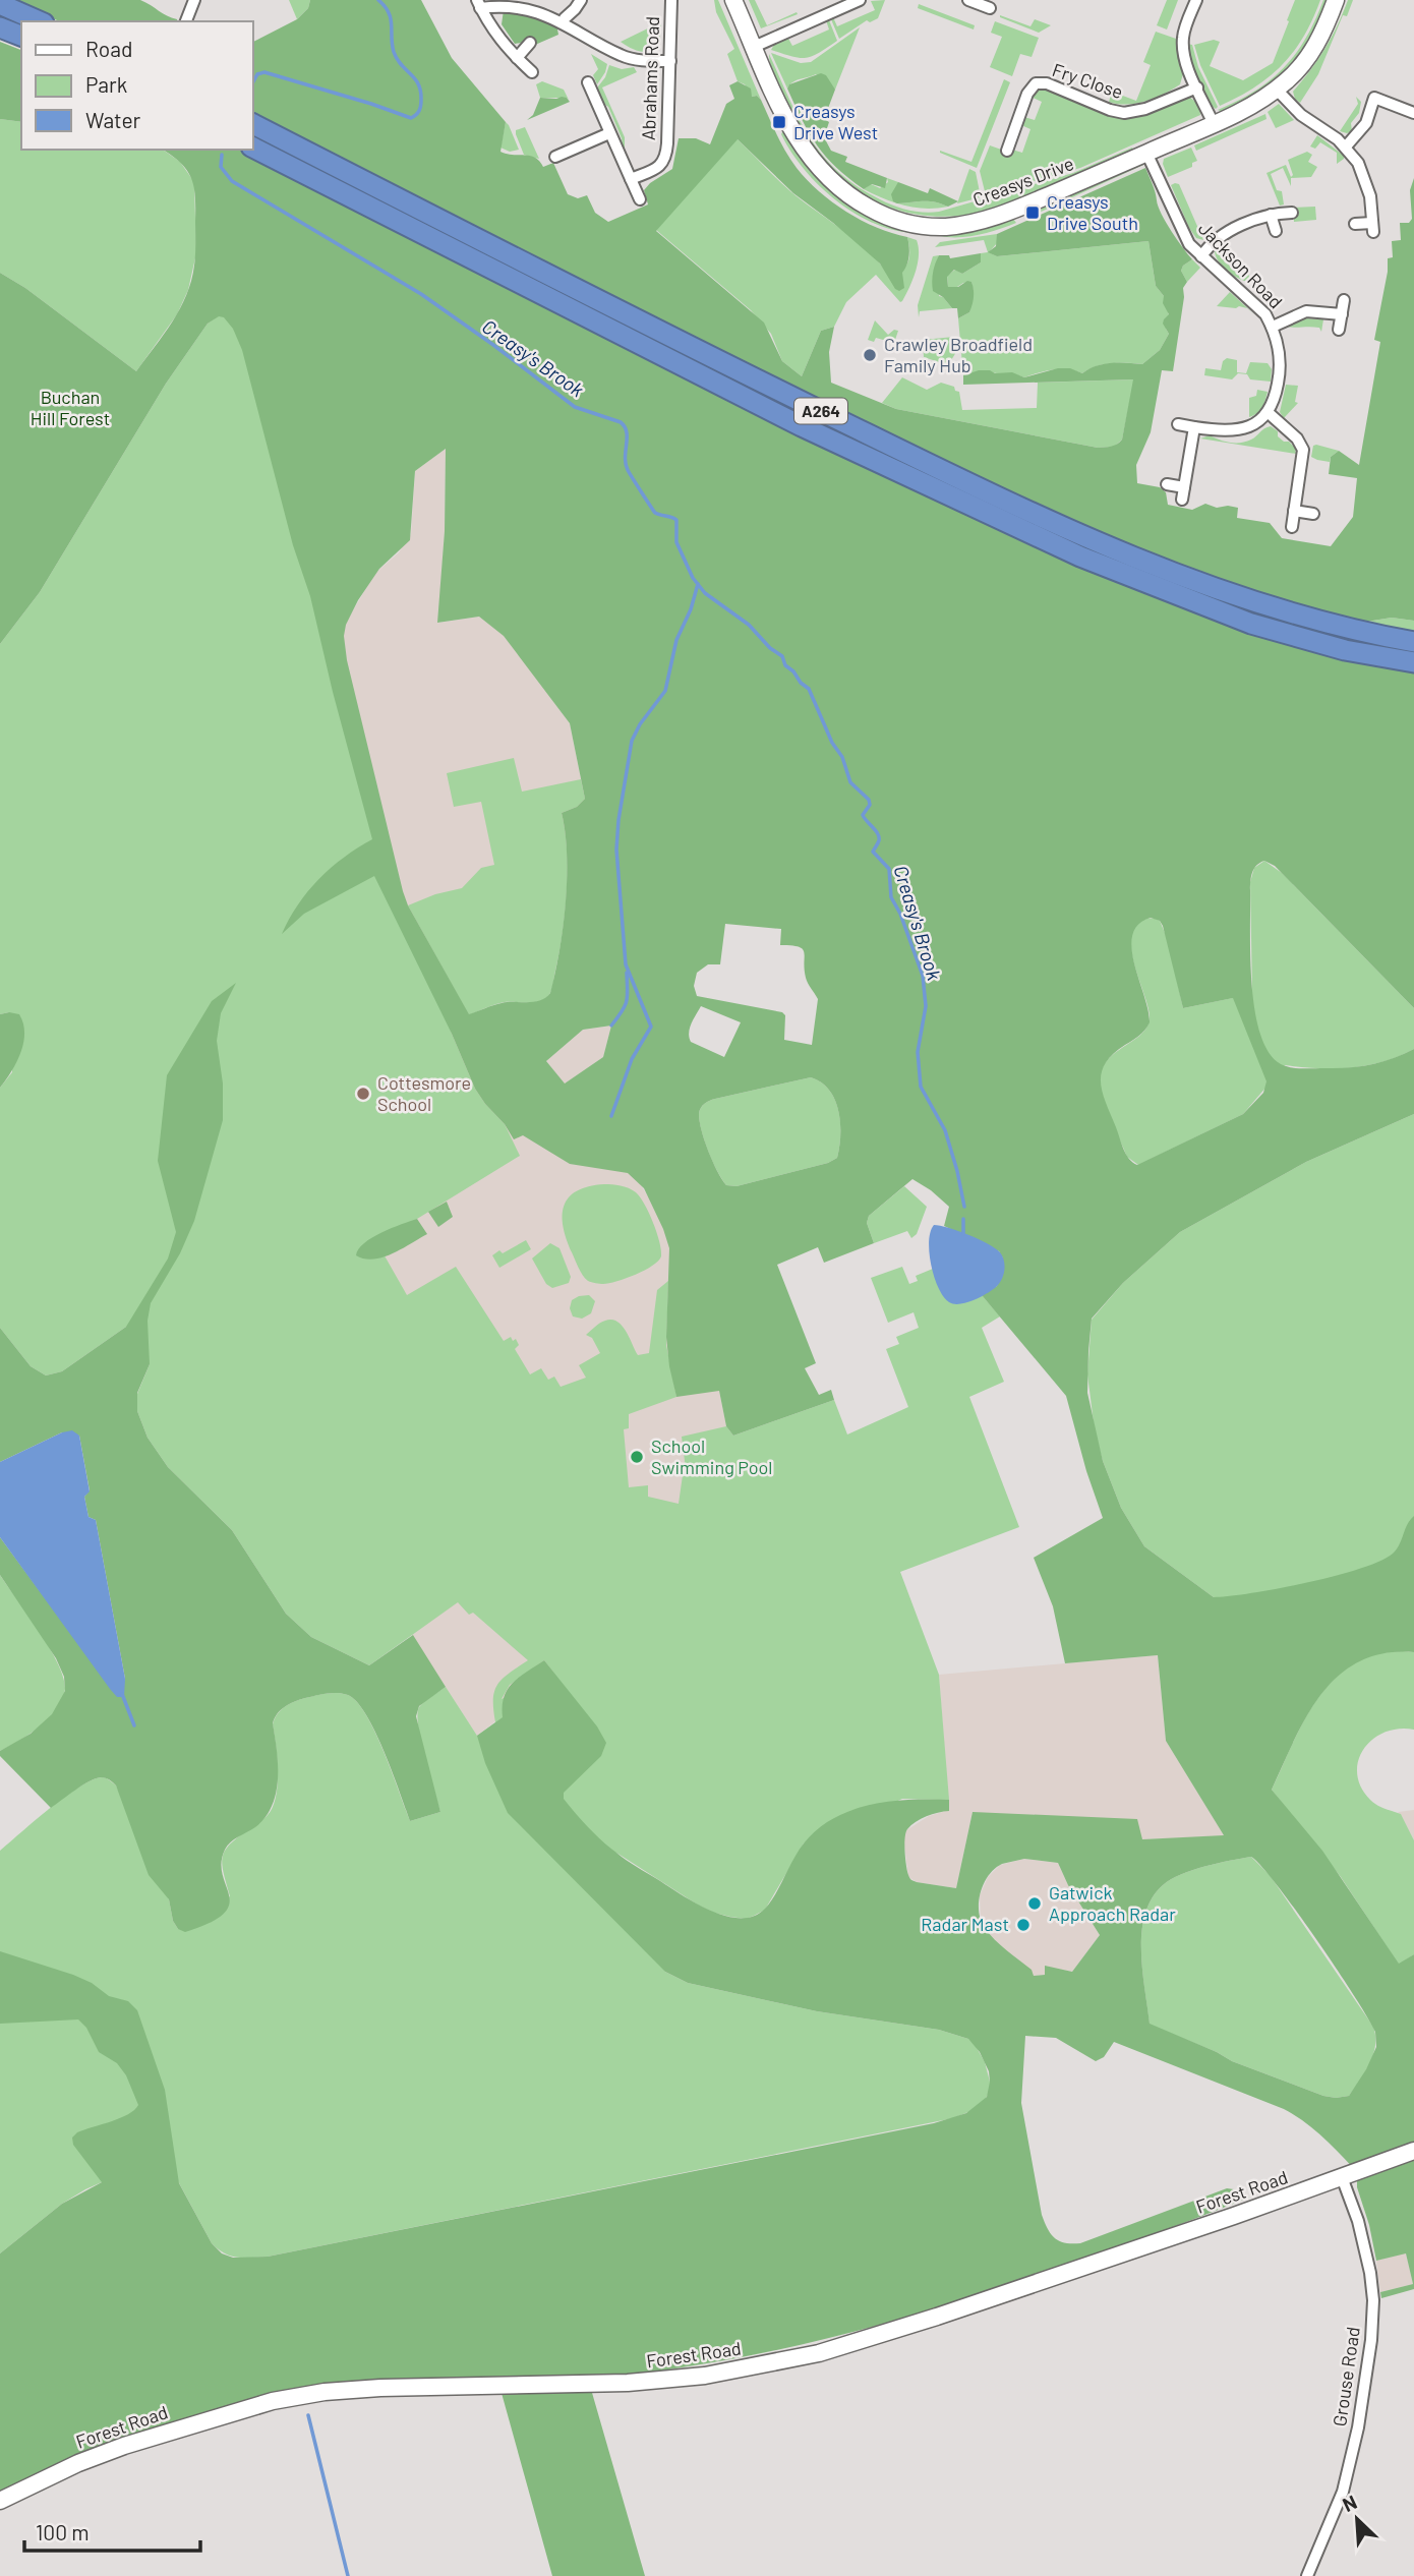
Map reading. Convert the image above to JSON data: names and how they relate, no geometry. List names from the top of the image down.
{
  "streets": {
    "highway": ["A264"],
    "street": [
      "Abrahams Road",
      "Fry Close",
      "Creasys Drive",
      "Jackson Road",
      "Forest Road",
      "Grouse Road"
    ]
  },
  "crossings": [
    ["Creasys Drive", "Jackson Road"],
    ["Forest Road", "Grouse Road"]
  ],
  "water": ["Creasy's Brook"],
  "parks": ["Buchan Hill Forest"],
  "places": {
    "transit": ["Creasys Drive West", "Creasys Drive South"],
    "other": [
      "Crawley Broadfield Family Hub",
      "Cottesmore School",
      "School Swimming Pool",
      "Gatwick Approach Radar",
      "Radar Mast"
    ]
  },
  "legend": ["Road", "Park", "Water"],
  "scale_bar": "100 m",
  "north": "top left"
}
